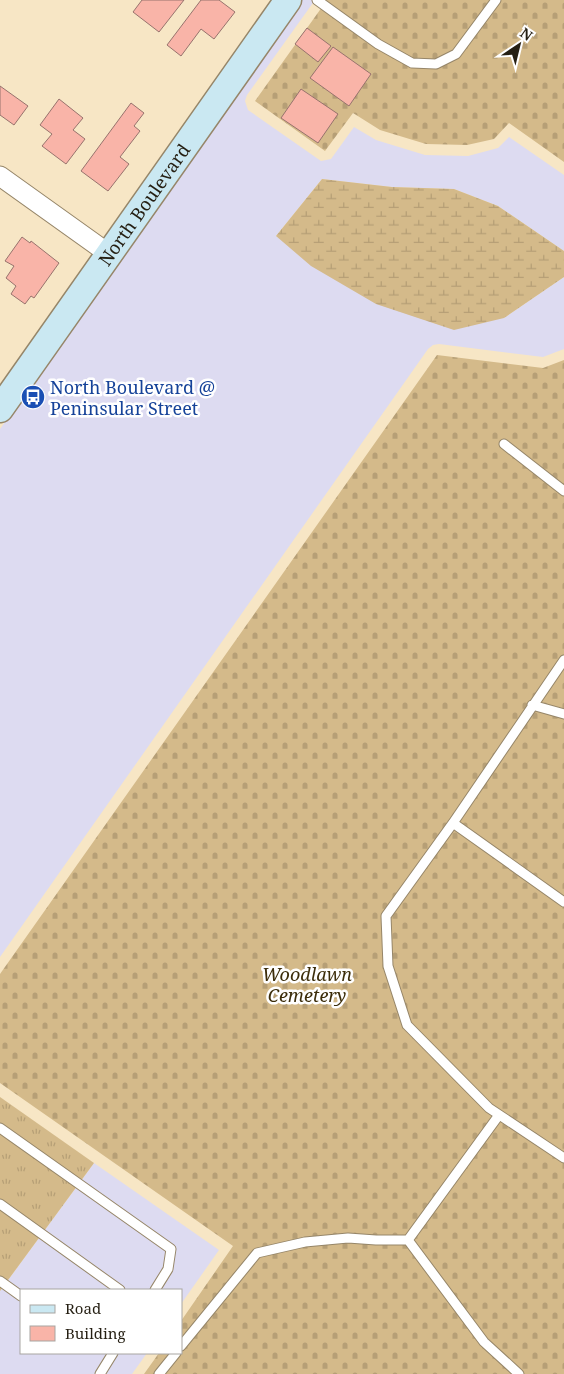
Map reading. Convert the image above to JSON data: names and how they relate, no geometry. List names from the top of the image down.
{
  "streets": {
    "street": ["North Boulevard"]
  },
  "parks": ["Woodlawn Cemetery"],
  "places": {
    "bus stop": ["North Boulevard @ Peninsular Street"]
  },
  "legend": ["Road", "Building"],
  "north": "top right"
}
